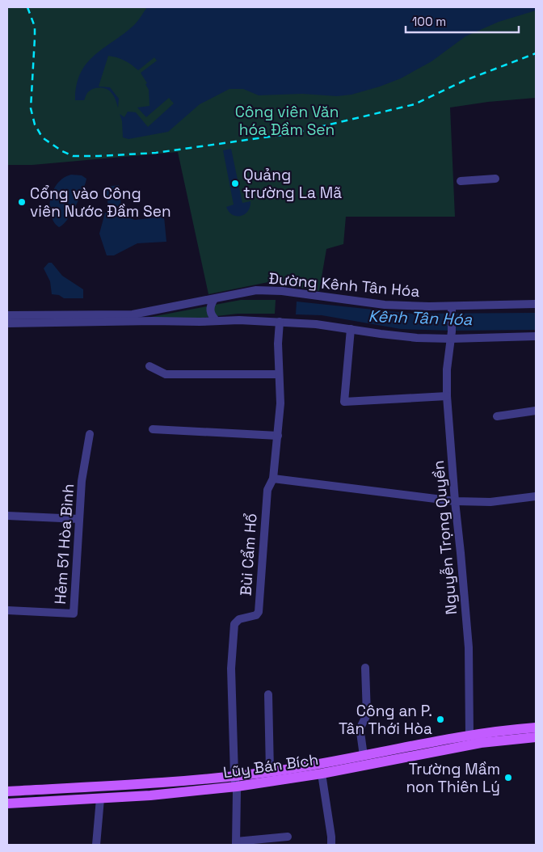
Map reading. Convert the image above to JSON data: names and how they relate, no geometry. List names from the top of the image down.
{
  "streets": {
    "main road": ["Lũy Bán Bích"],
    "street": [
      "Đường Kênh Tân Hóa",
      "Nguyễn Trọng Quyền",
      "Hẻm 51 Hòa Bình",
      "Bùi Cẩm Hổ"
    ]
  },
  "crossings": [
    ["Đường Kênh Tân Hóa", "Nguyễn Trọng Quyền"],
    ["Nguyễn Trọng Quyền", "Lũy Bán Bích"],
    ["Bùi Cẩm Hổ", "Lũy Bán Bích"]
  ],
  "water": ["Kênh Tân Hóa"],
  "parks": ["Công viên Văn hóa Đầm Sen"],
  "places": [
    "Quảng trường La Mã",
    "Cổng vào Công viên Nước Đầm Sen",
    "Công an P. Tân Thới Hòa",
    "Trường Mầm non Thiên Lý"
  ],
  "scale_bar": "100 m"
}
